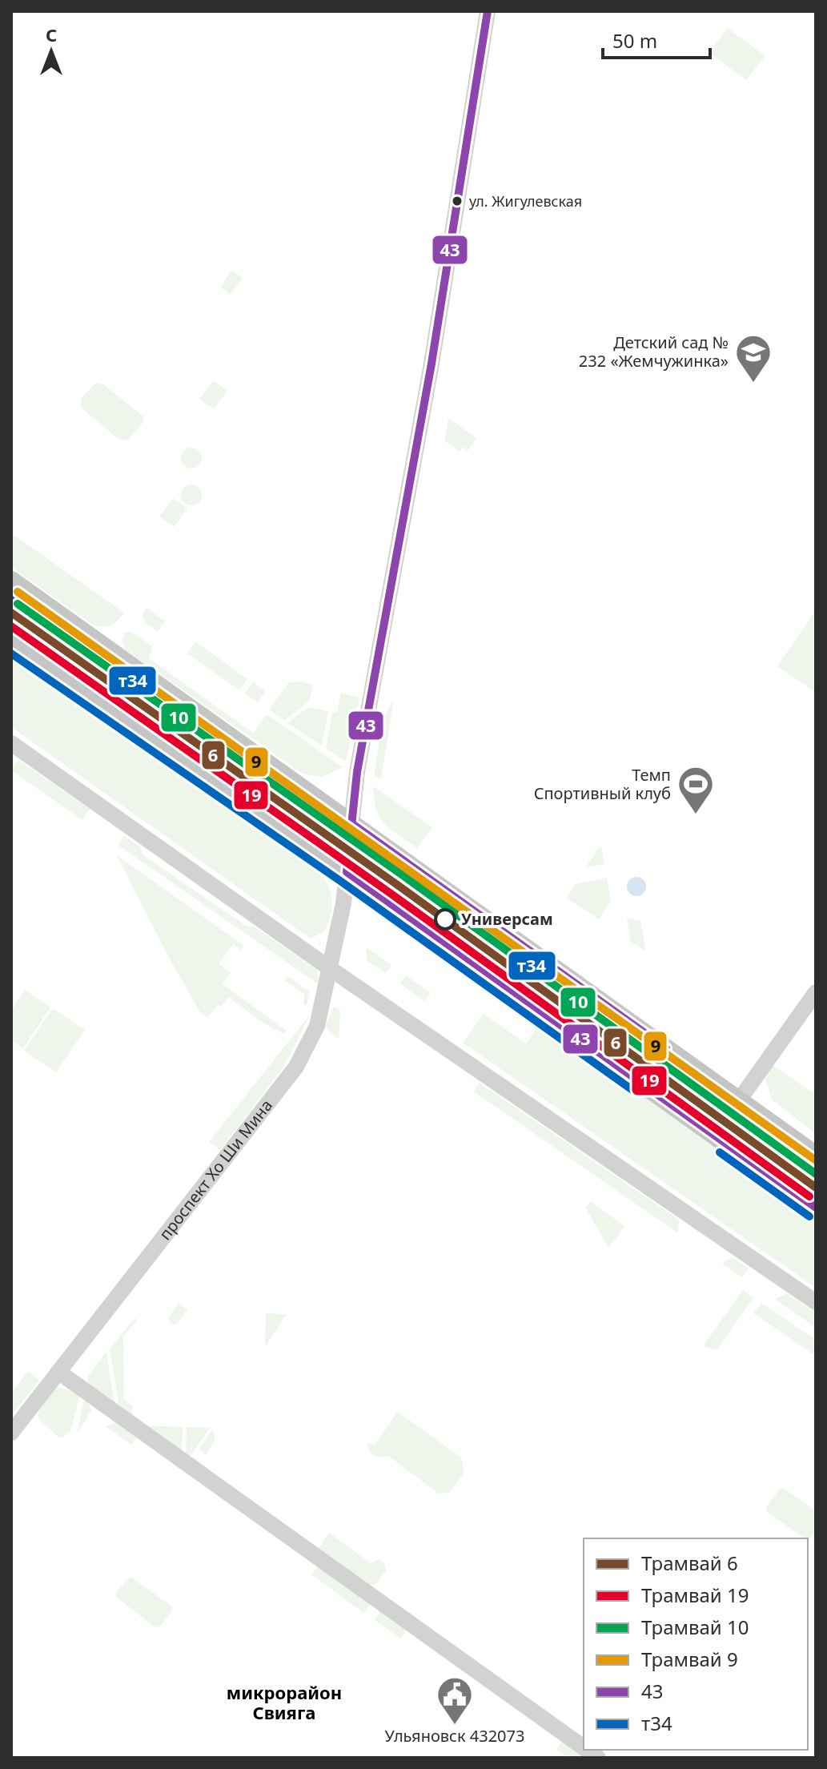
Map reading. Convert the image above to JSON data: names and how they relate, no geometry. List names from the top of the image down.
{
  "streets": {
    "street": ["проспект Хо Ши Мина"]
  },
  "districts": ["микрорайон Свияга"],
  "places": {
    "other": ["ул. Жигулевская", "Универсам"],
    "school or university": ["Детский сад № 232 «Жемчужинка»"],
    "sports": ["Темп Спортивный клуб"],
    "public building": ["Ульяновск 432073"]
  },
  "lines": [
    "transit line 43",
    "tram line 9",
    "transit line т34",
    "tram line 10",
    "tram line 6",
    "tram line 19"
  ],
  "legend": [
    "Трамвай 6",
    "Трамвай 19",
    "Трамвай 10",
    "Трамвай 9",
    "43",
    "т34"
  ],
  "scale_bar": "50 m",
  "north": "top"
}
